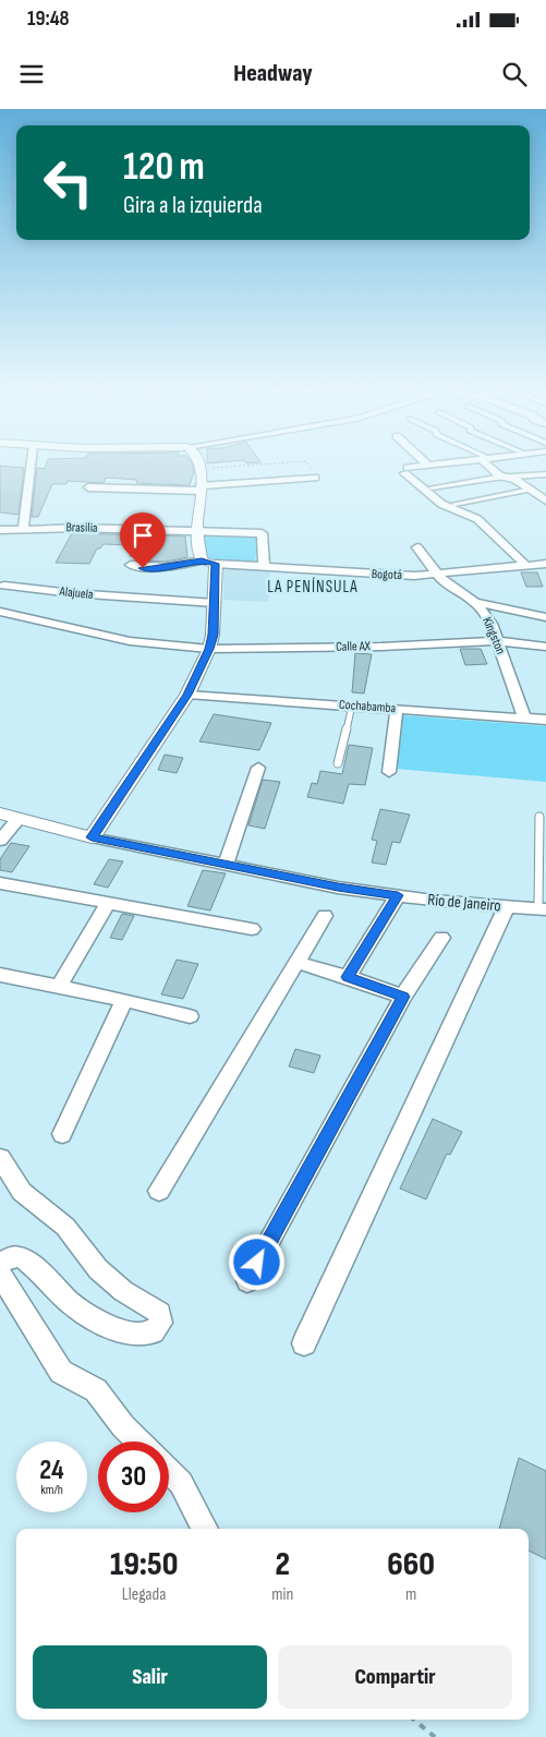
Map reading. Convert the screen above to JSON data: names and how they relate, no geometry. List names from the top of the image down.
{
  "streets": {
    "street": [
      "Brasilia",
      "Bogotá",
      "Alajuela",
      "Kingston",
      "Calle AX",
      "Cochabamba",
      "Río de Janeiro"
    ]
  },
  "crossings": [
    ["Brasilia", "Bogotá"],
    ["Bogotá", "Kingston"],
    ["Kingston", "Calle AX"],
    ["Kingston", "Cochabamba"]
  ],
  "districts": ["LA PENÍNSULA"],
  "page": {
    "status": "19:48",
    "header": "Headway",
    "turn": ["120 m", "Gira a la izquierda"],
    "speed": "24 km/h",
    "limit": "30",
    "eta": [
      "19:50",
      "Llegada",
      "2",
      "min",
      "660",
      "m"
    ],
    "buttons": ["Salir", "Compartir"]
  }
}
